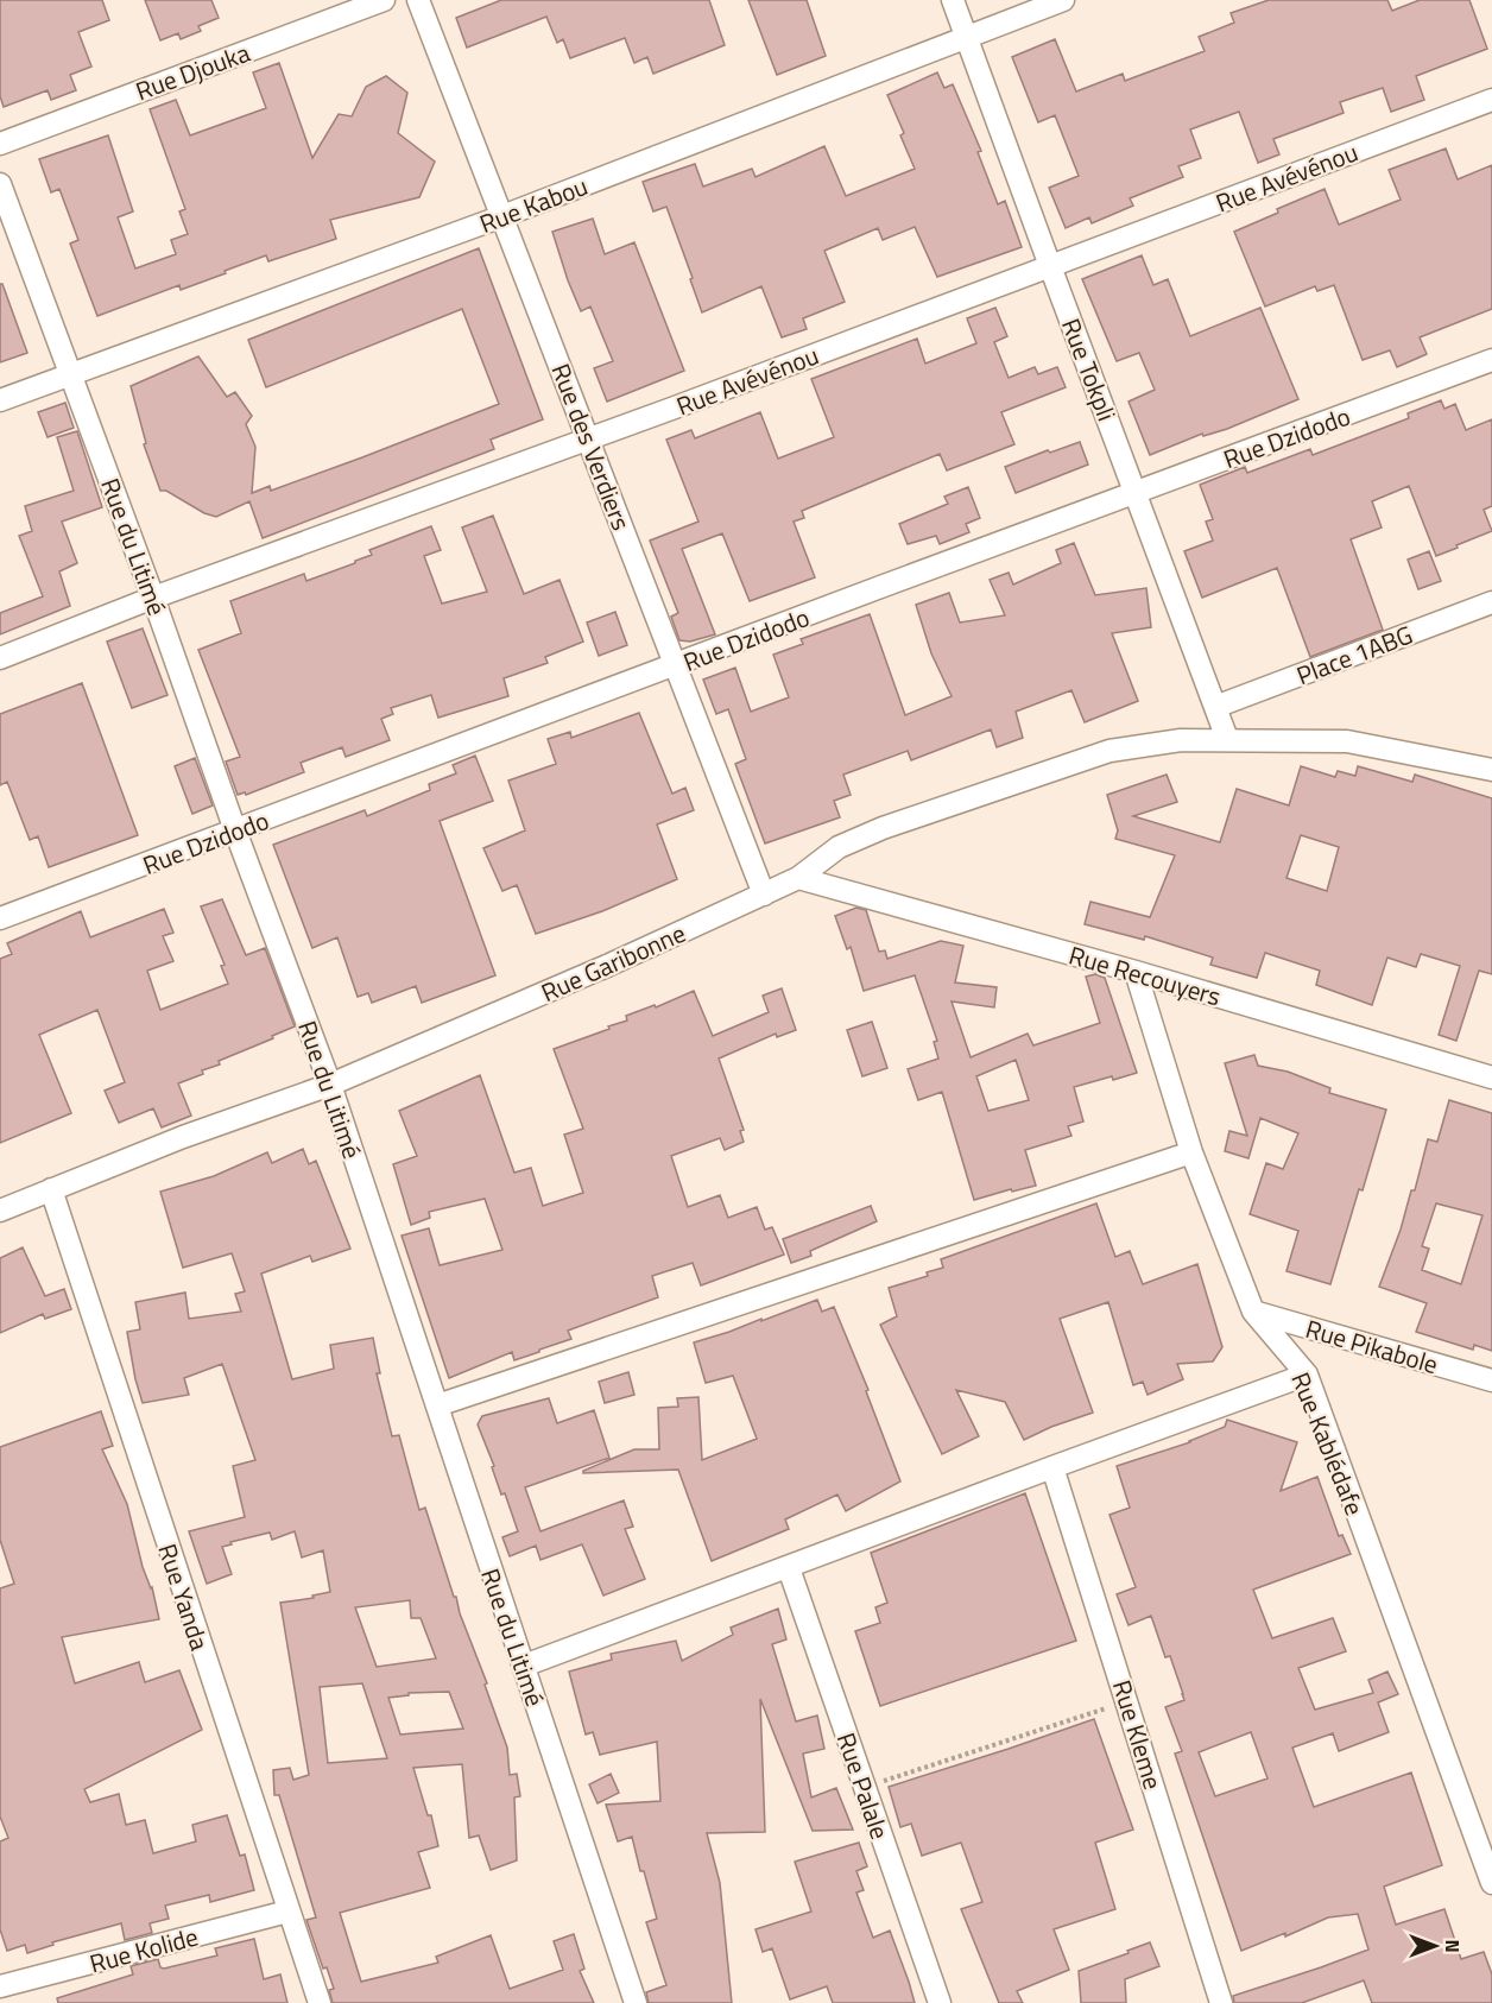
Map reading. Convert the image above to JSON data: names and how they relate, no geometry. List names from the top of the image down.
{
  "streets": {
    "street": [
      "Rue Djouka",
      "Rue Avévénou",
      "Rue Kabou",
      "Rue Tokpli",
      "Rue Dzidodo",
      "Rue des Verdiers",
      "Rue du Litimé",
      "Place 1ABG",
      "Rue Garibonne",
      "Rue Recouyers",
      "Rue Pikabole",
      "Rue Kablédafe",
      "Rue Yanda",
      "Rue Kleme",
      "Rue Palale",
      "Rue Kolide"
    ]
  },
  "crossings": [
    ["Rue Avévénou", "Rue Tokpli"],
    ["Rue Avévénou", "Rue des Verdiers"],
    ["Rue Avévénou", "Rue du Litimé"],
    ["Rue Kabou", "Rue Tokpli"],
    ["Rue Kabou", "Rue des Verdiers"],
    ["Rue Kabou", "Rue du Litimé"],
    ["Rue Tokpli", "Rue Dzidodo"],
    ["Rue Tokpli", "Place 1ABG"],
    ["Rue Tokpli", "Rue Garibonne"],
    ["Rue Dzidodo", "Rue des Verdiers"],
    ["Rue Dzidodo", "Rue du Litimé"],
    ["Rue des Verdiers", "Rue Garibonne"],
    ["Rue du Litimé", "Rue Garibonne"],
    ["Rue Garibonne", "Rue Recouyers"],
    ["Rue Garibonne", "Rue Yanda"],
    ["Rue Recouyers", "Rue Kablédafe"],
    ["Rue Pikabole", "Rue Kablédafe"],
    ["Rue Yanda", "Rue Kolide"]
  ],
  "north": "right"
}
